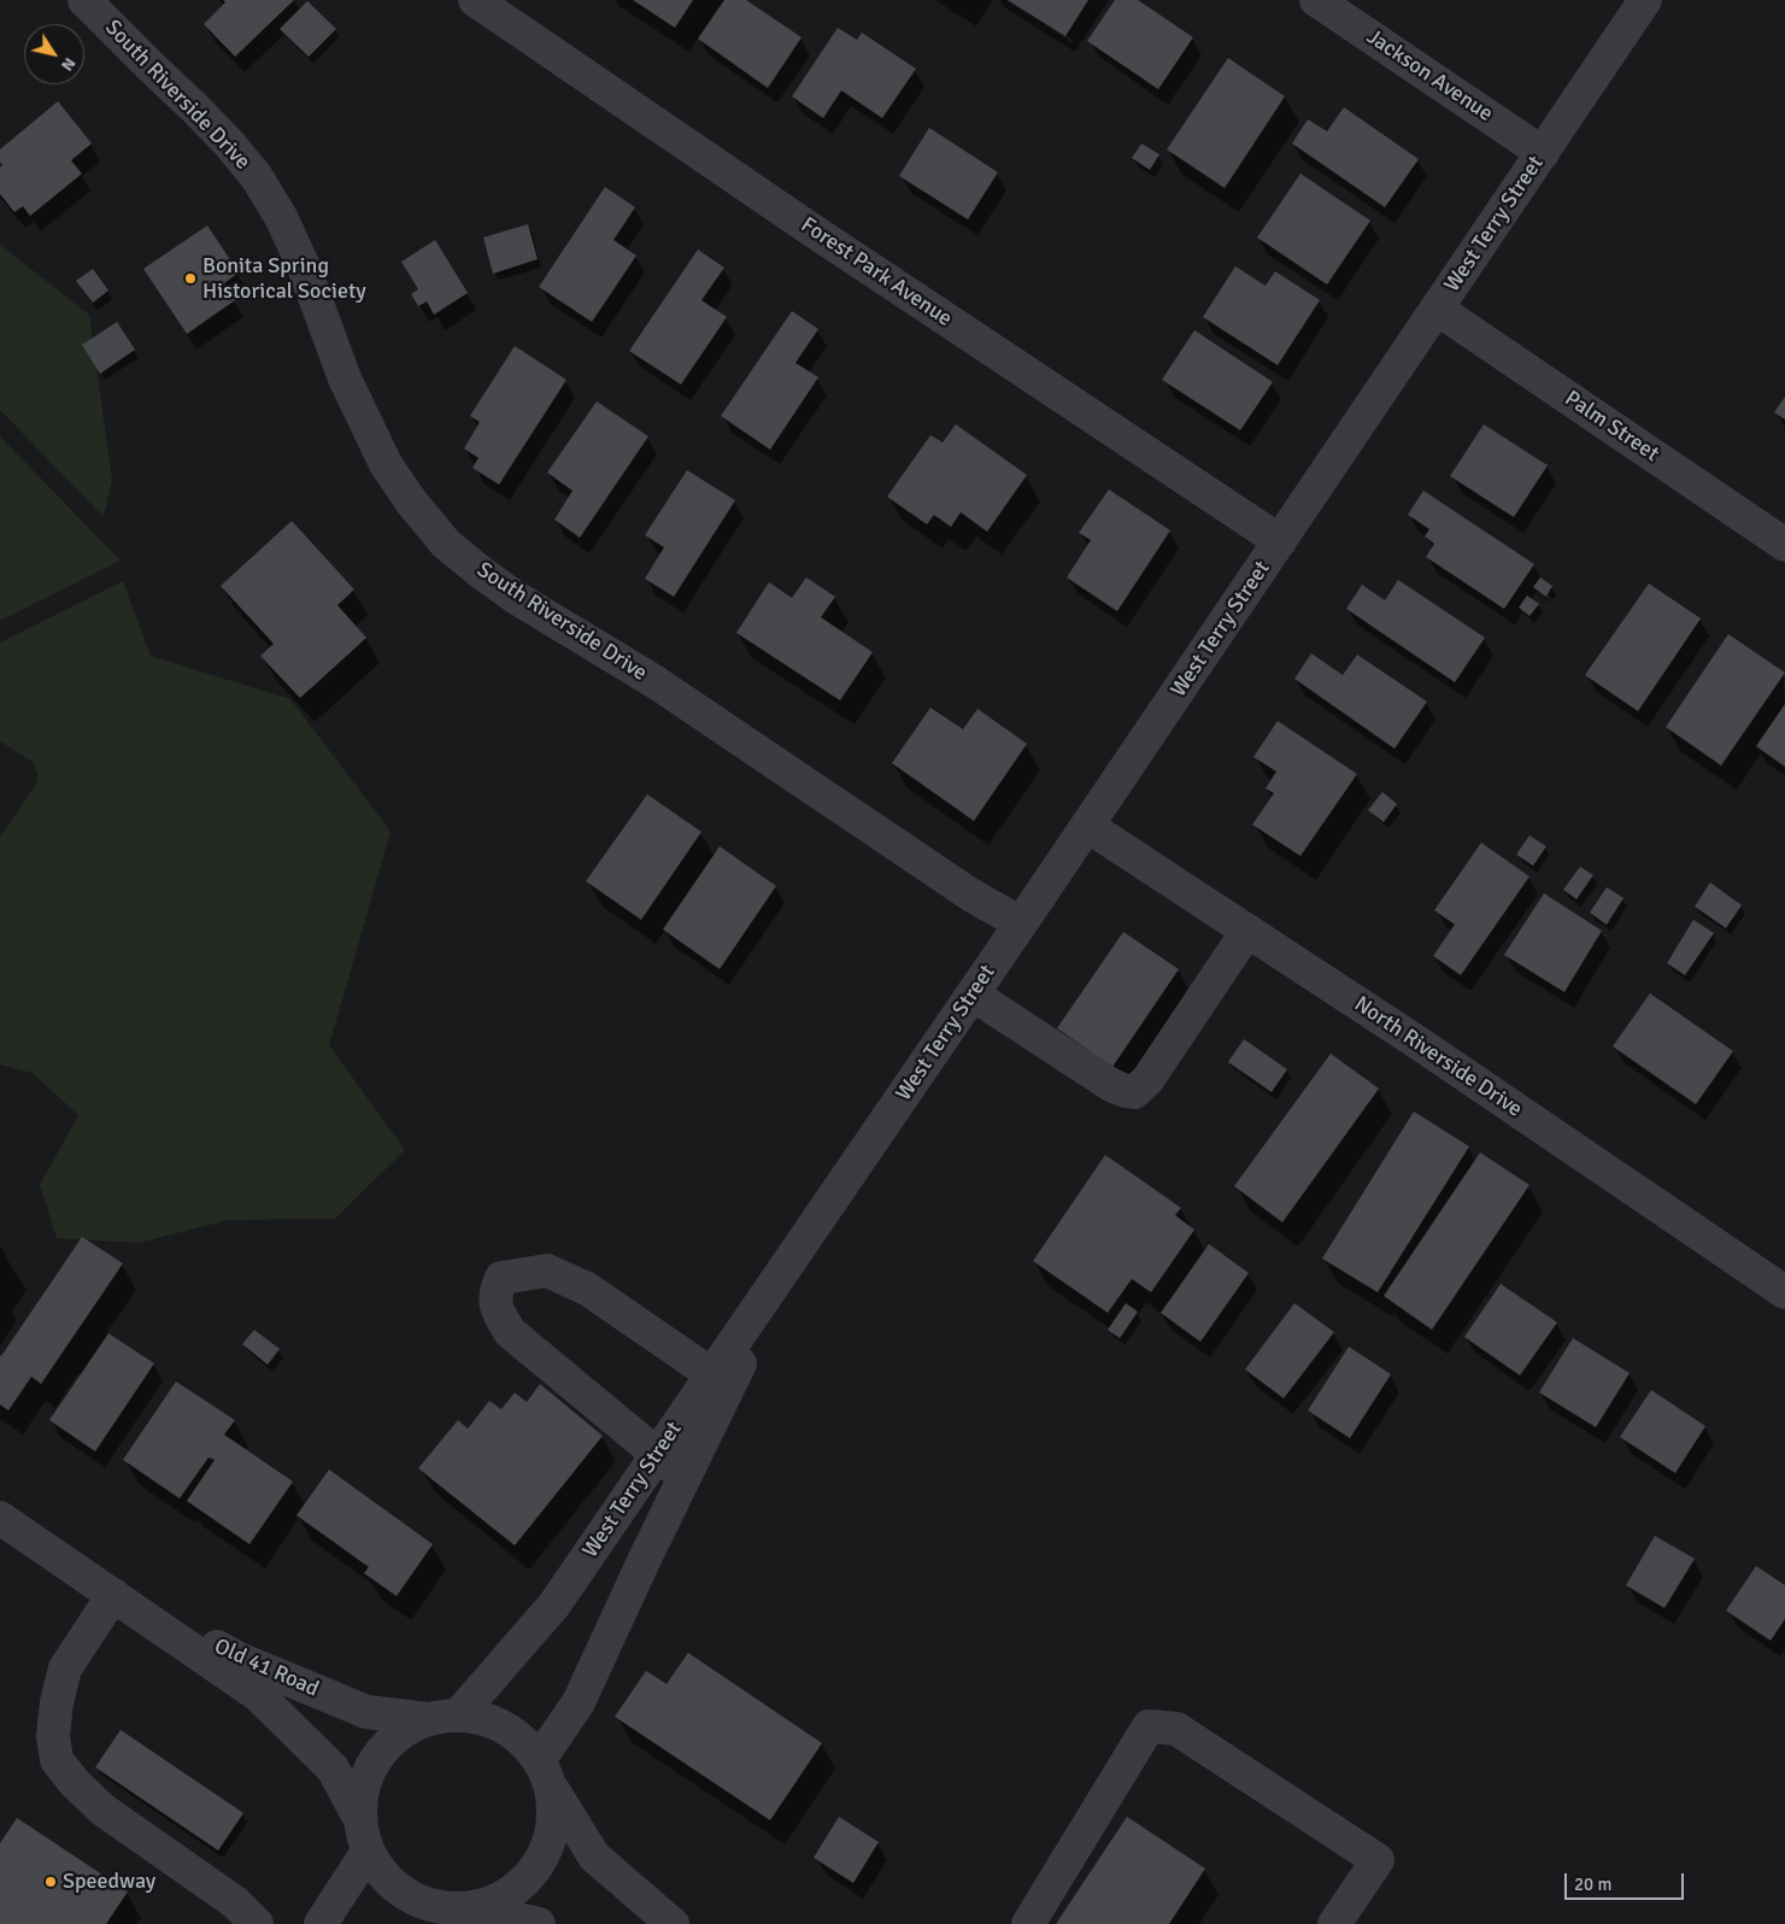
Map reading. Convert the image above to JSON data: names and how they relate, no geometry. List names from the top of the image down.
{
  "streets": {
    "street": [
      "Jackson Avenue",
      "South Riverside Drive",
      "West Terry Street",
      "Forest Park Avenue",
      "Palm Street",
      "North Riverside Drive",
      "Old 41 Road"
    ]
  },
  "crossings": [
    ["Jackson Avenue", "West Terry Street"],
    ["South Riverside Drive", "West Terry Street"],
    ["West Terry Street", "Forest Park Avenue"],
    ["West Terry Street", "Palm Street"],
    ["West Terry Street", "North Riverside Drive"],
    ["West Terry Street", "Old 41 Road"]
  ],
  "places": ["Bonita Spring Historical Society", "Speedway"],
  "scale_bar": "20 m",
  "north": "bottom right"
}
